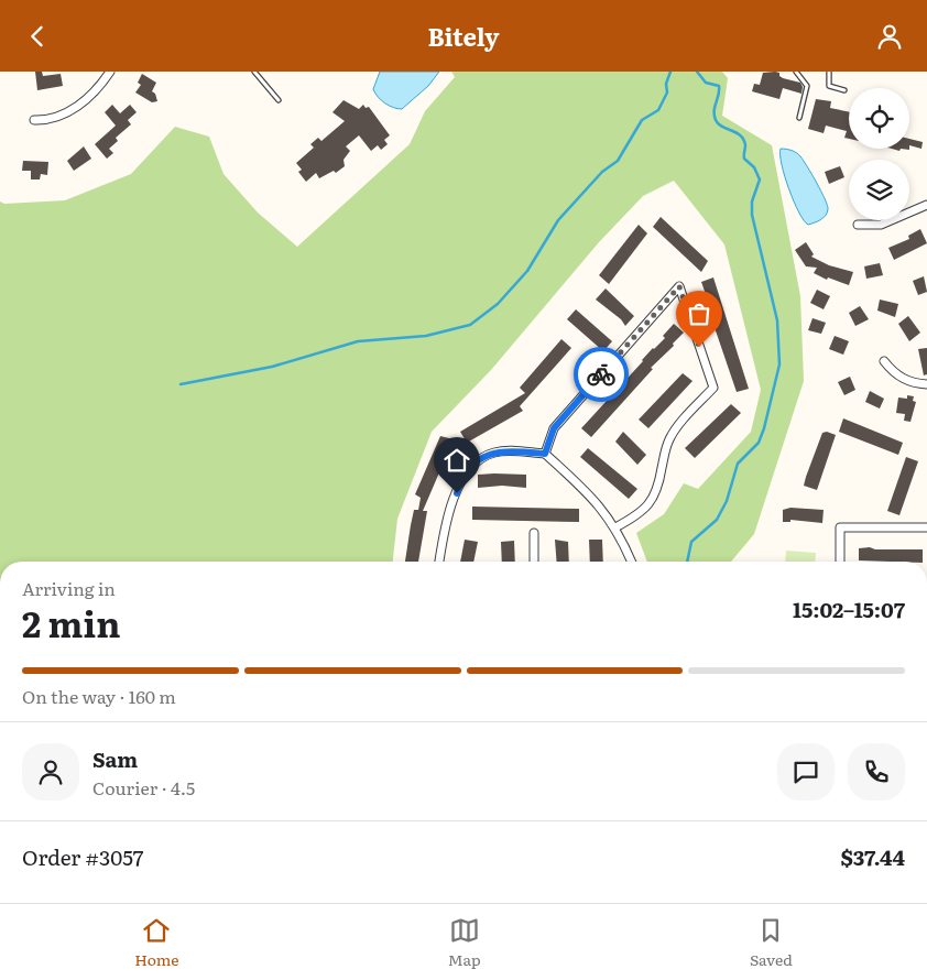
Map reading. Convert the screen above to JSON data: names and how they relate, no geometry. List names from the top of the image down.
{
  "page": {
    "header": "Bitely",
    "heading": ["2 min", "Arriving in", "15:02–15:07"],
    "panel": [
      "Sam",
      "Courier · 4.5",
      "Order #3057",
      "$37.44"
    ],
    "bar": "On the way · 160 m",
    "tabs": ["Home", "Map", "Saved"]
  }
}
